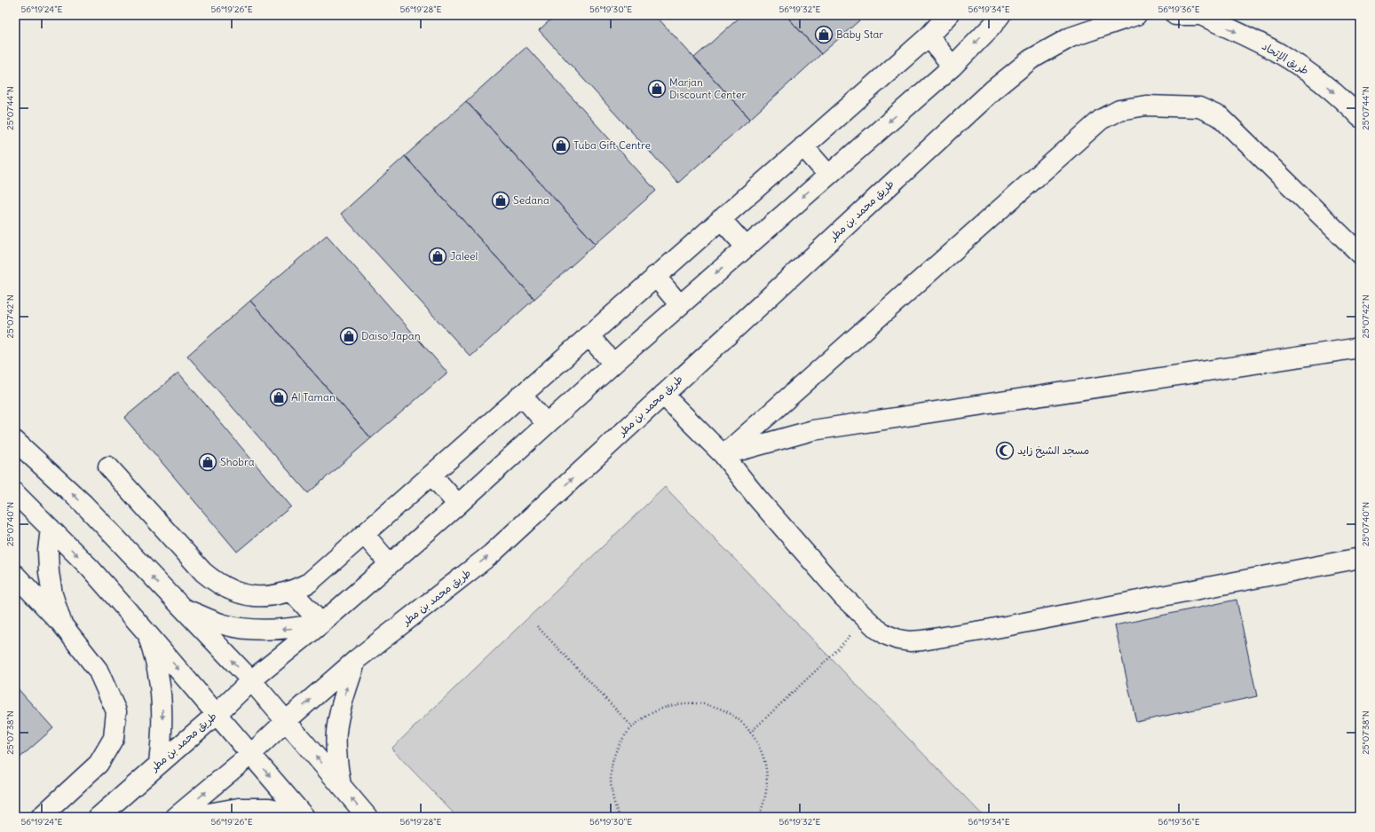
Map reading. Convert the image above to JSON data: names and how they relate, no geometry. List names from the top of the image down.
{
  "streets": {
    "street": ["طريق اﻹتحاد", "طريق محمد بن مطر"]
  },
  "one_way": ["طريق اﻹتحاد"],
  "places": {
    "shop": [
      "Baby Star",
      "Marjan Discount Center",
      "Tuba Gift Centre",
      "Sedana",
      "Jaleel",
      "Daiso Japan",
      "Al Taman",
      "Shobra"
    ],
    "mosque": ["مسجد الشيخ زايد"]
  },
  "coordinates": [
    "56°19'24\"E",
    "56°19'26\"E",
    "56°19'28\"E",
    "56°19'30\"E",
    "56°19'32\"E",
    "56°19'34\"E",
    "56°19'36\"E",
    "25°07'44\"N",
    "25°07'42\"N",
    "25°07'40\"N",
    "25°07'38\"N"
  ]
}
